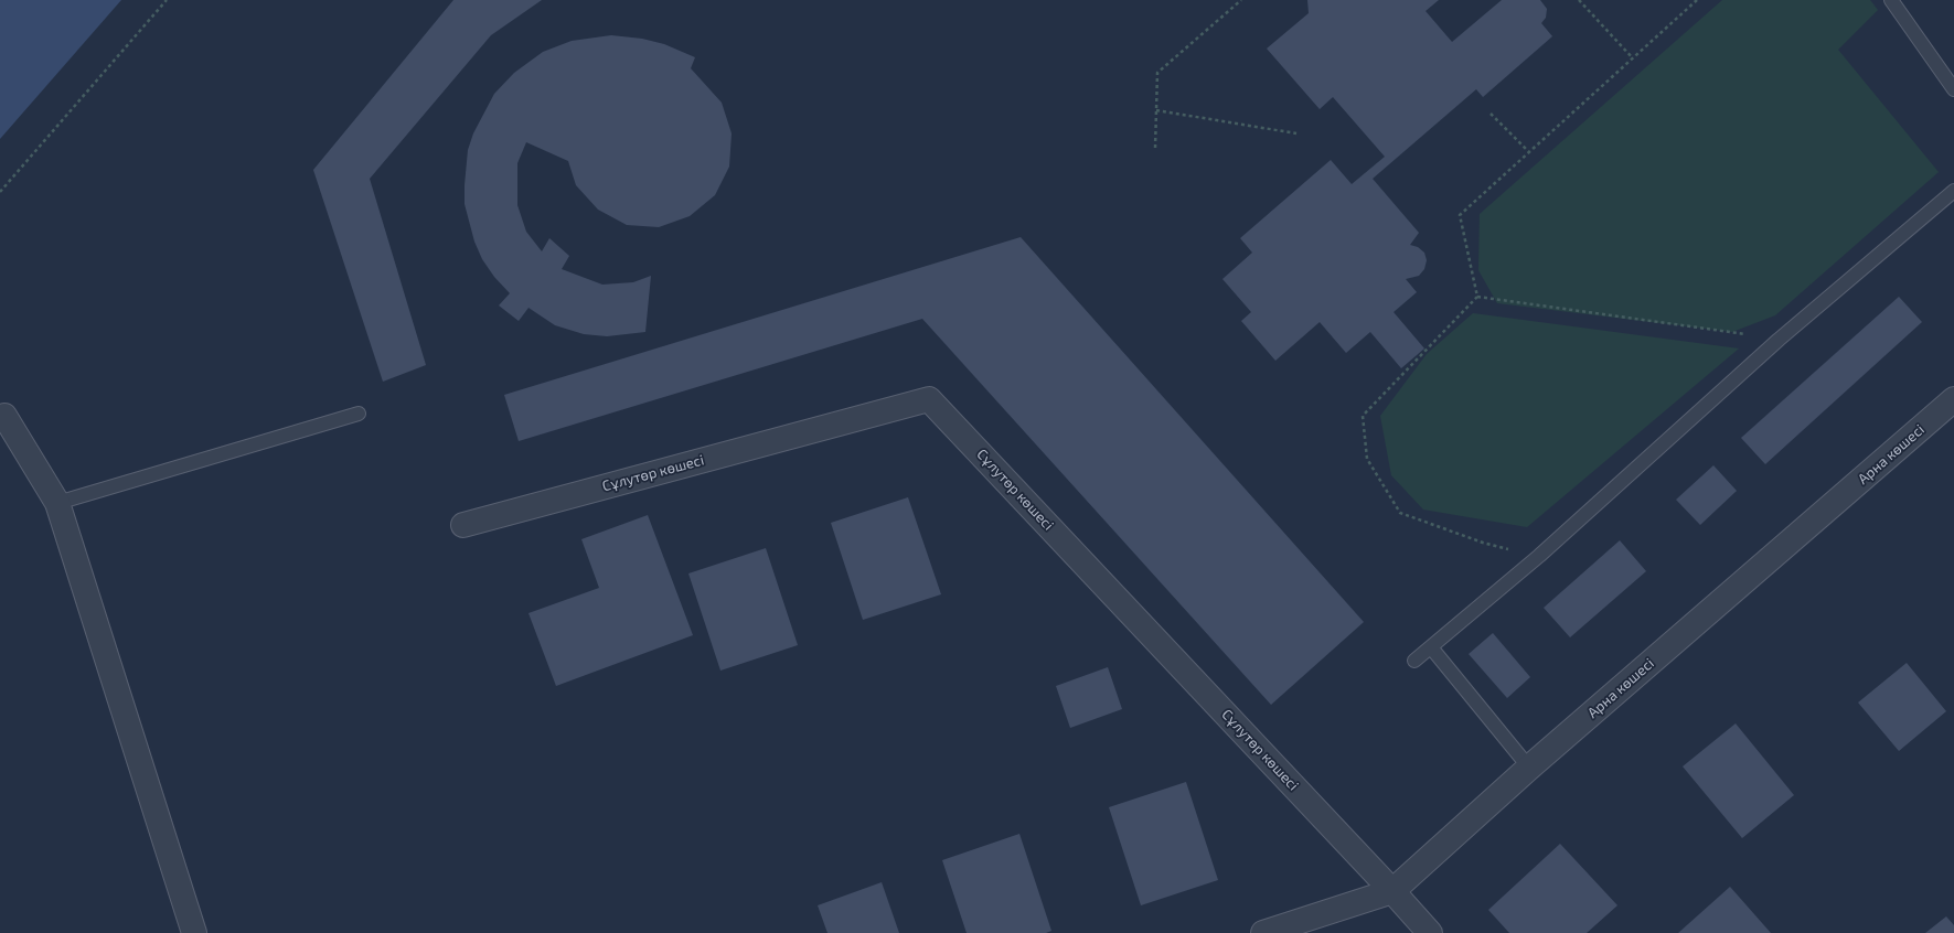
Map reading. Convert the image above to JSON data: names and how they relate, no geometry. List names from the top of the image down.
{
  "streets": {
    "street": ["Арна көшесі", "Сұлутөр көшесі"]
  },
  "crossings": [
    ["Арна көшесі", "Сұлутөр көшесі"]
  ]
}
